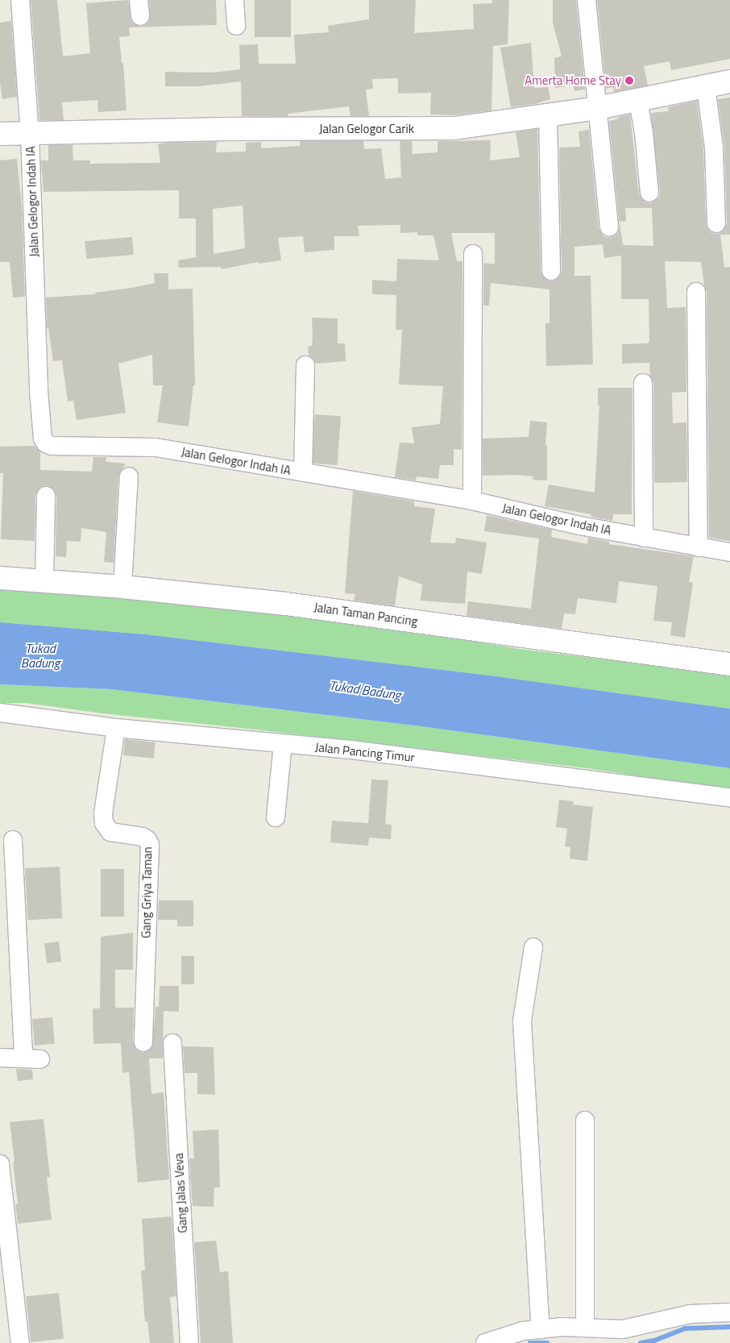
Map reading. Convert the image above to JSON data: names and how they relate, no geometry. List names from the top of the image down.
{
  "streets": {
    "street": [
      "Jalan Gelogor Carik",
      "Jalan Gelogor Indah IA",
      "Jalan Taman Pancing",
      "Jalan Pancing Timur",
      "Gang Griya Taman",
      "Gang Jalas Veva"
    ]
  },
  "crossings": [
    ["Jalan Gelogor Carik", "Jalan Gelogor Indah IA"],
    ["Jalan Pancing Timur", "Gang Griya Taman"]
  ],
  "water": ["Tukad Badung"],
  "places": ["Amerta Home Stay"]
}
